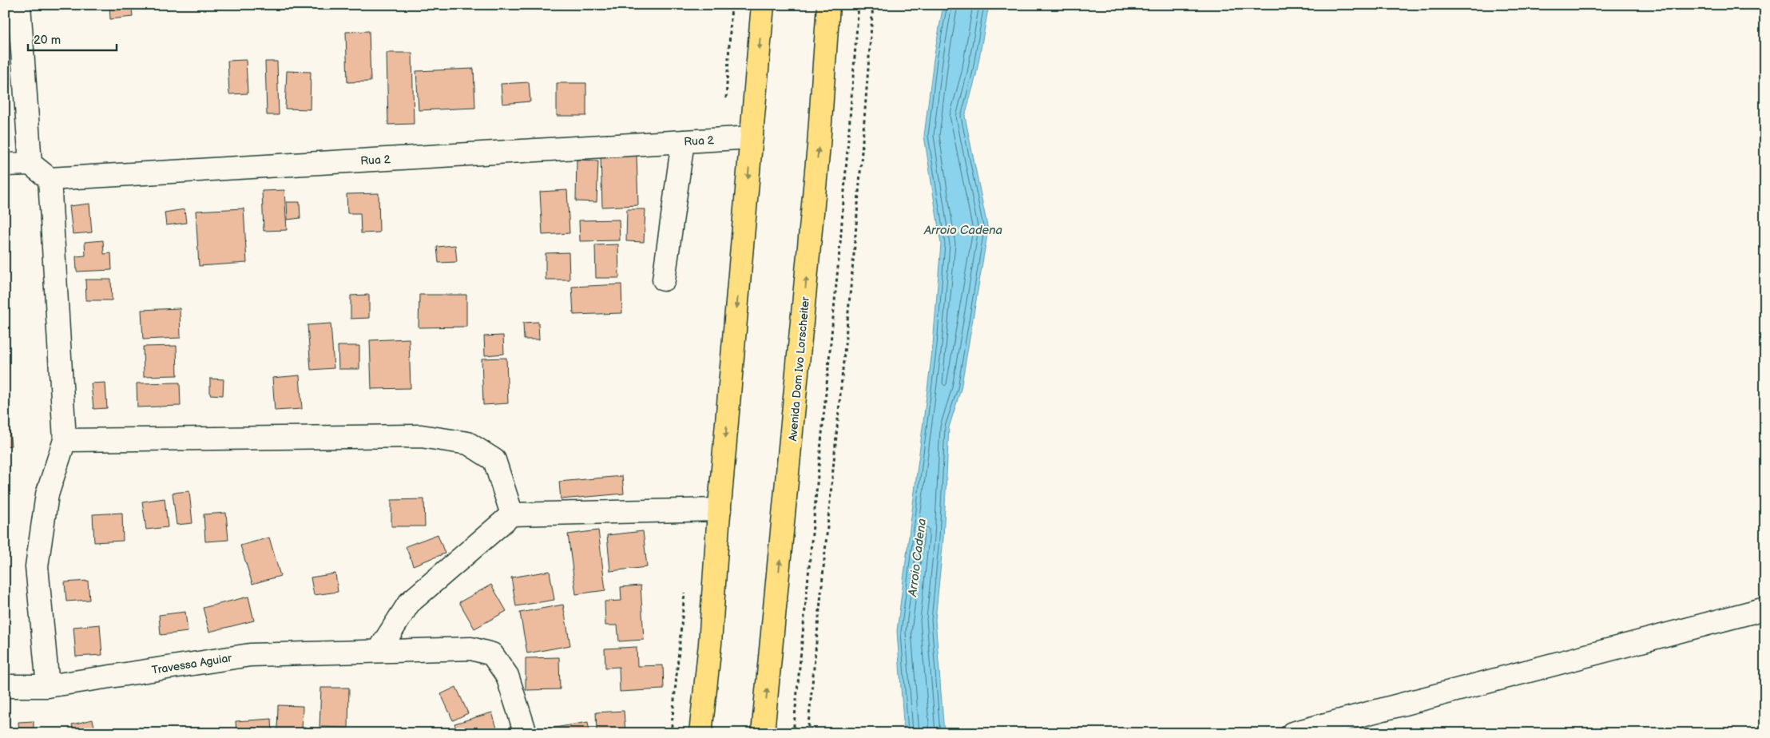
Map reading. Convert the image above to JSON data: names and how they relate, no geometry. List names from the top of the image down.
{
  "streets": {
    "main road": ["Avenida Dom Ivo Lorscheiter"],
    "street": ["Rua 2", "Travessa Aguiar"]
  },
  "water": ["Arroio Cadena"],
  "scale_bar": "20 m"
}
